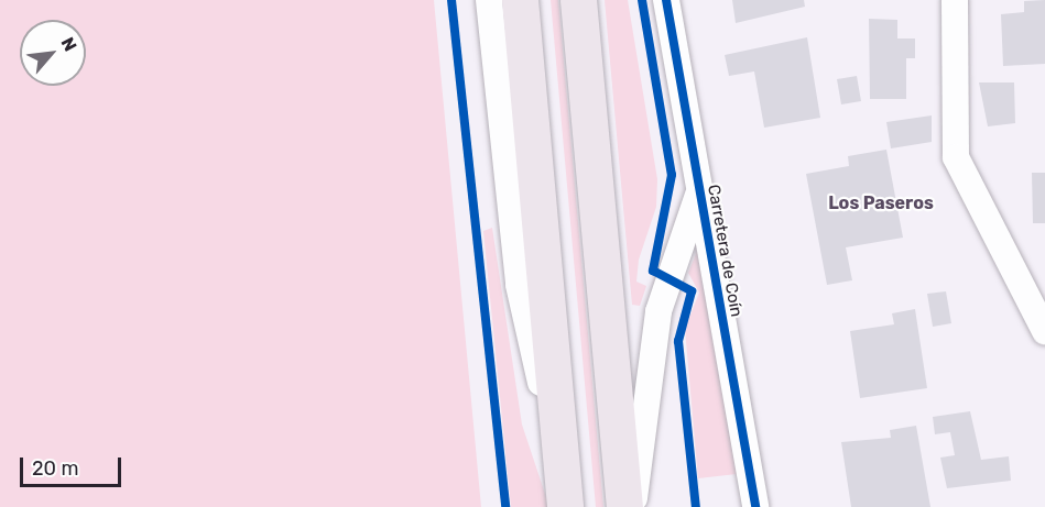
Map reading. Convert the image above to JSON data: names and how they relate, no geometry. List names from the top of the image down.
{
  "streets": {
    "street": ["Carretera de Coín"]
  },
  "districts": ["Los Paseros"],
  "scale_bar": "20 m",
  "north": "top right"
}
